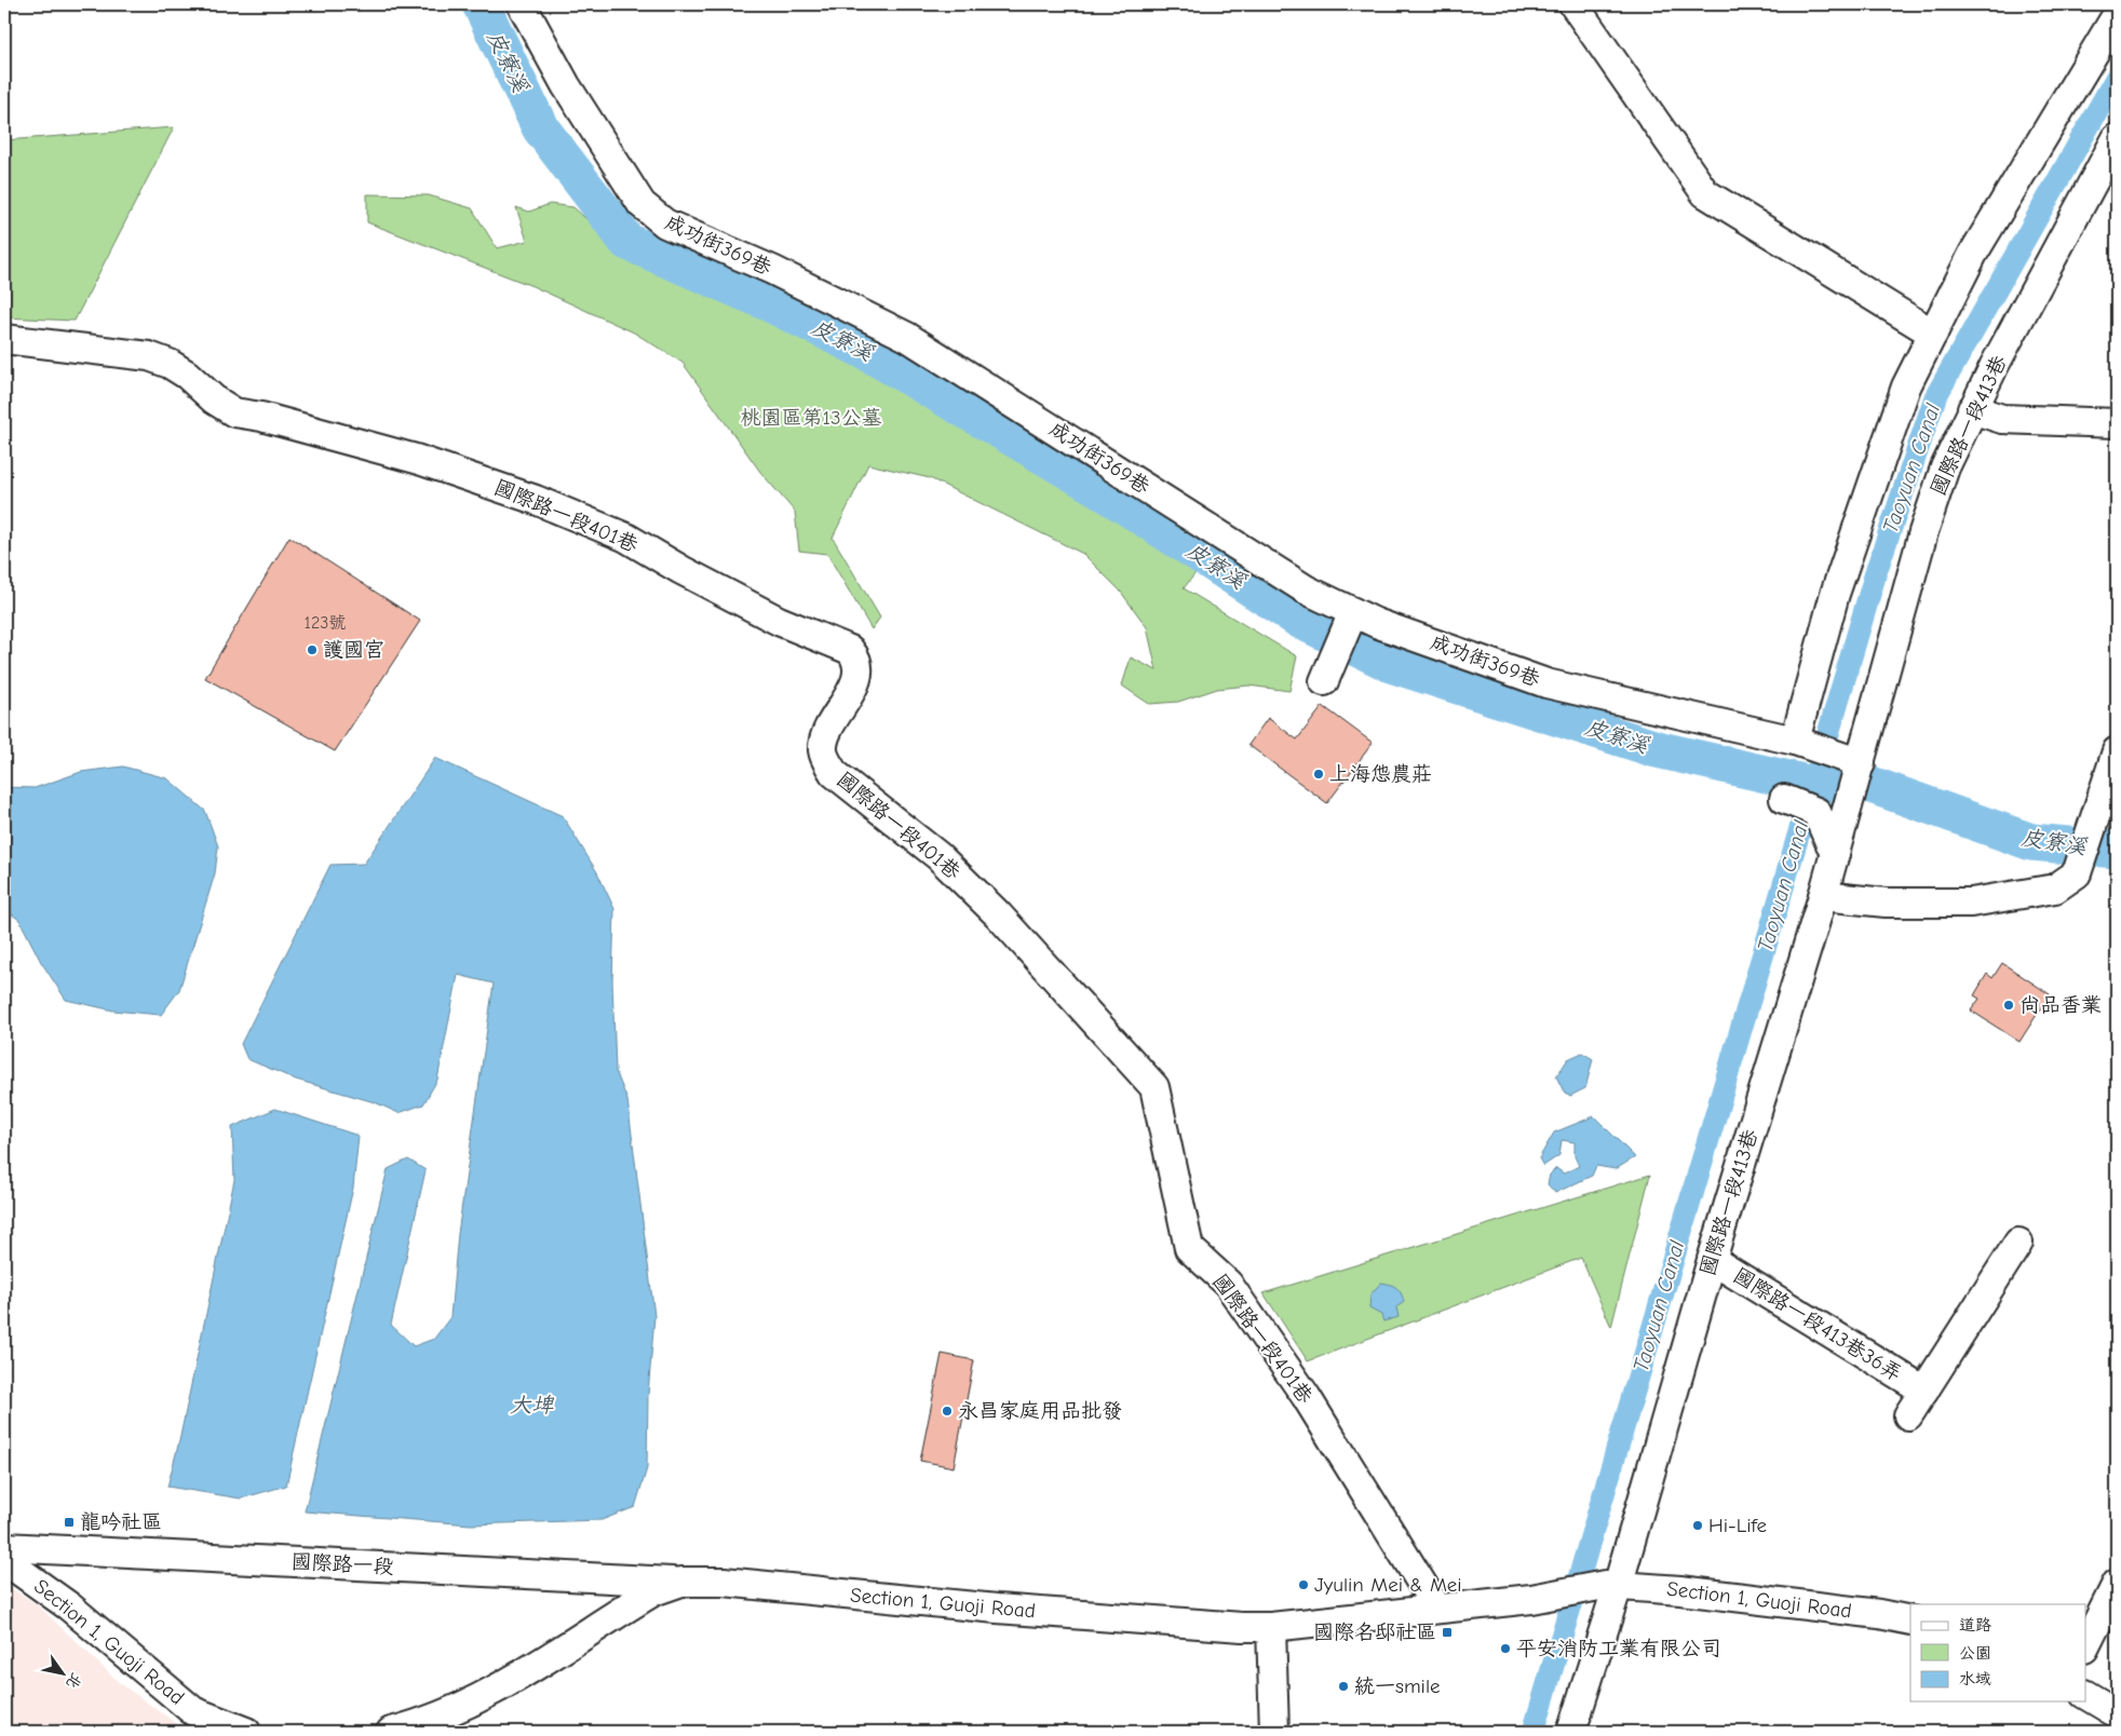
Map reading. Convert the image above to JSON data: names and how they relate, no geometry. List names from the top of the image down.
{
  "streets": {
    "street": [
      "成功街369巷",
      "國際路一段413巷",
      "國際路一段401巷",
      "國際路一段413巷36弄",
      "國際路一段",
      "Section 1, Guoji Road"
    ]
  },
  "crossings": [
    ["成功街369巷", "國際路一段413巷"],
    ["國際路一段413巷", "國際路一段413巷36弄"],
    ["國際路一段413巷", "Section 1, Guoji Road"],
    ["國際路一段401巷", "Section 1, Guoji Road"],
    ["國際路一段", "Section 1, Guoji Road"]
  ],
  "water": ["皮寮溪", "Taoyuan Canal", "大埤"],
  "parks": ["桃園區第13公墓"],
  "places": {
    "other": [
      "護國宮",
      "上海怹農莊",
      "尚品香業",
      "永昌家庭用品批發",
      "Hi-Life",
      "Jyulin Mei & Mei",
      "平安消防工業有限公司",
      "統一smile"
    ],
    "transit": ["龍吟社區", "國際名邸社區"]
  },
  "house_numbers": ["123號"],
  "legend": ["道路", "公園", "水域"],
  "north": "bottom right"
}
